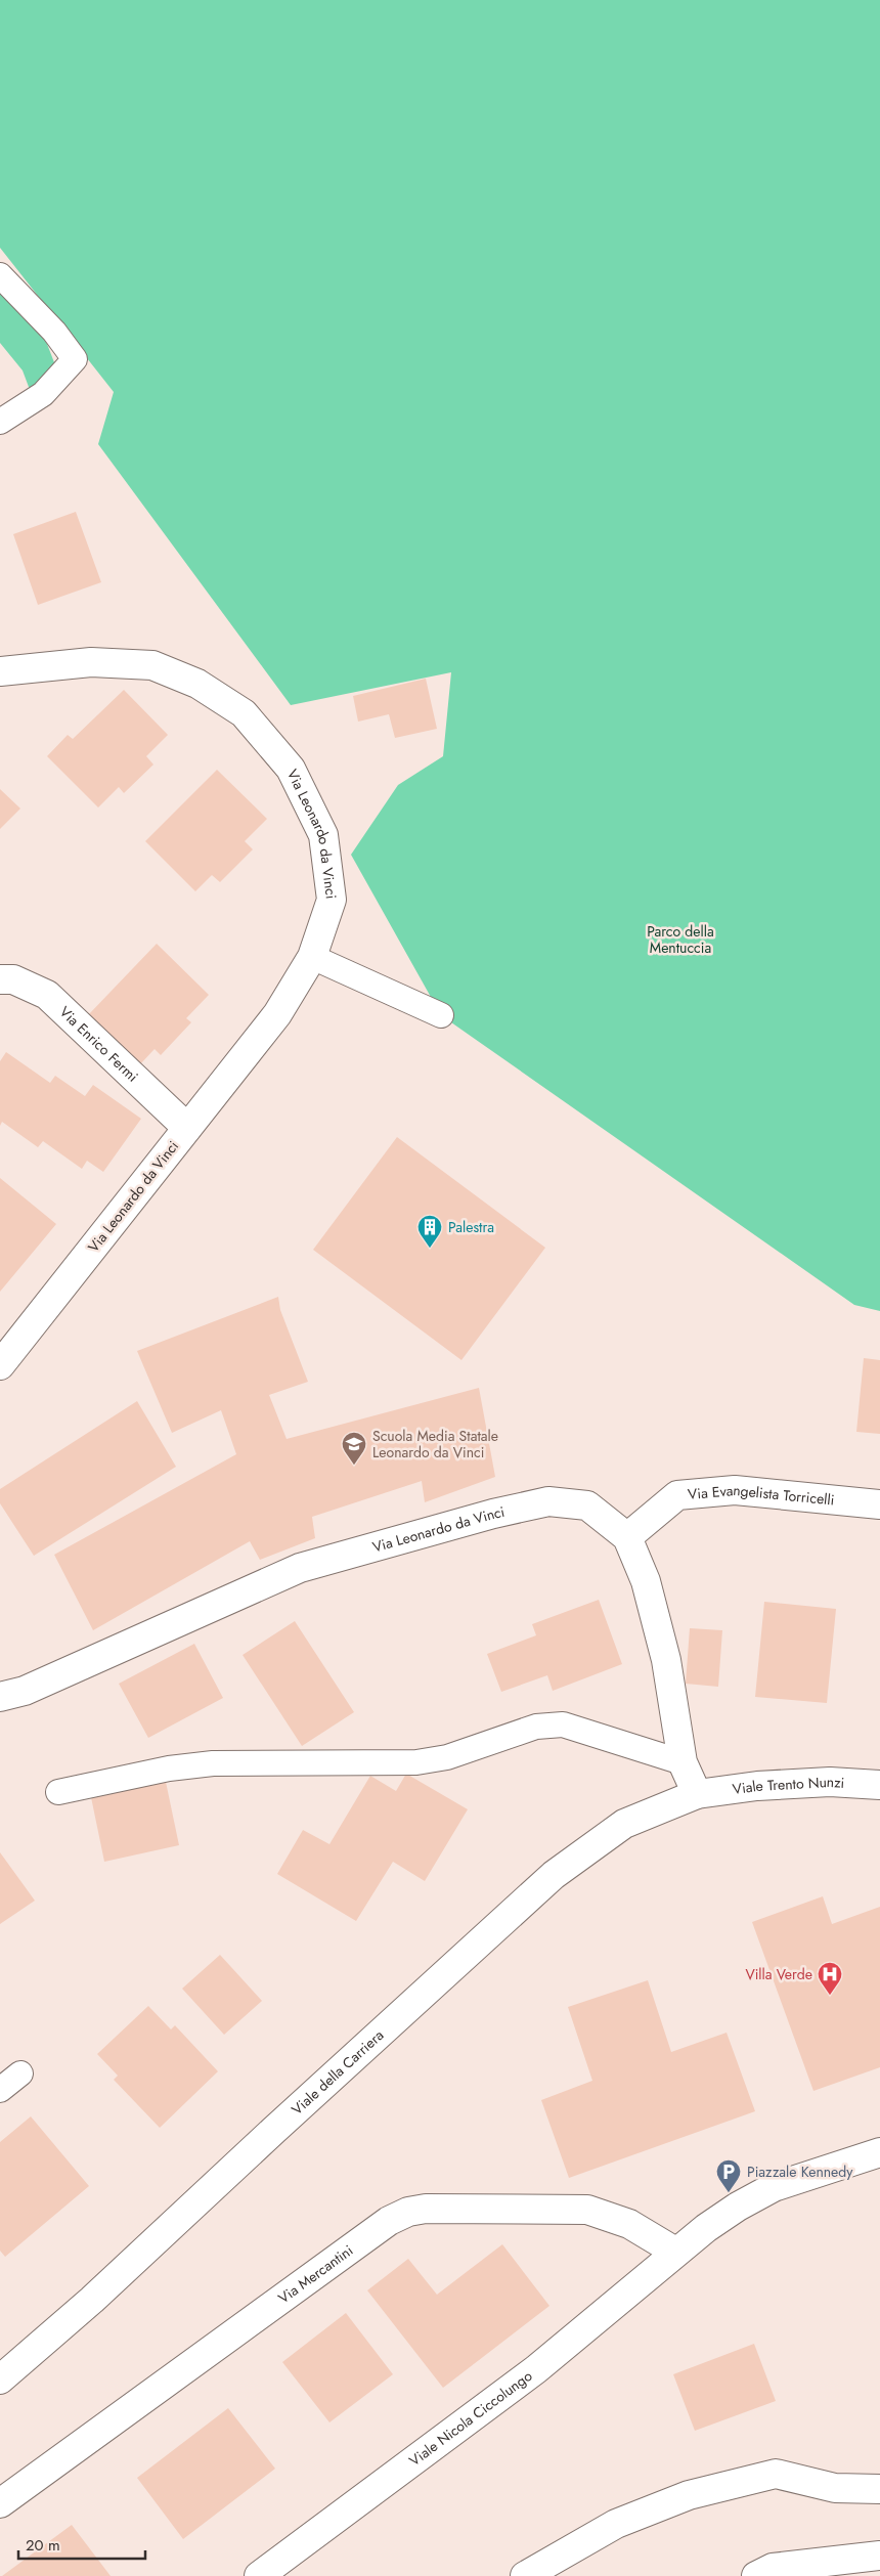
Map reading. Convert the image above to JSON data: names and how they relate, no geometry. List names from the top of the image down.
{
  "streets": {
    "street": [
      "Via Leonardo da Vinci",
      "Via Enrico Fermi",
      "Via Evangelista Torricelli",
      "Viale Trento Nunzi",
      "Viale della Carriera",
      "Via Mercantini",
      "Viale Nicola Ciccolungo"
    ]
  },
  "crossings": [
    ["Via Leonardo da Vinci", "Via Enrico Fermi"],
    ["Via Leonardo da Vinci", "Via Evangelista Torricelli"],
    ["Via Leonardo da Vinci", "Viale Trento Nunzi"],
    ["Via Leonardo da Vinci", "Viale della Carriera"],
    ["Viale Trento Nunzi", "Viale della Carriera"],
    ["Via Mercantini", "Viale Nicola Ciccolungo"]
  ],
  "parks": ["Parco della Mentuccia"],
  "places": {
    "building": ["Palestra"],
    "school or university": ["Scuola Media Statale Leonardo da Vinci"],
    "hospital": ["Villa Verde"],
    "parking": ["Piazzale Kennedy"]
  },
  "scale_bar": "20 m"
}
